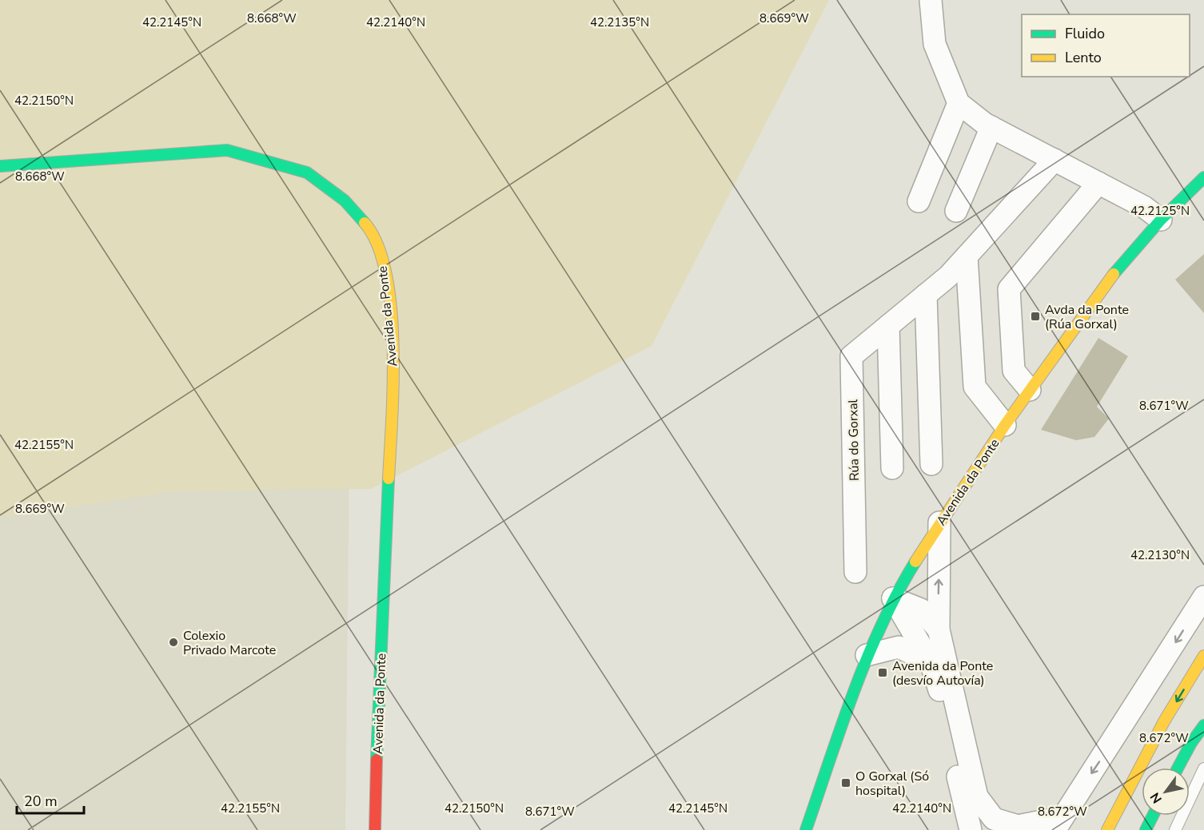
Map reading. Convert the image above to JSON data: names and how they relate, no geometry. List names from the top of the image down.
{
  "streets": {
    "main road": ["Avenida da Ponte"],
    "street": ["Rúa do Gorxal"]
  },
  "places": {
    "transit": ["Avda da Ponte (Rúa Gorxal)", "Avenida da Ponte (desvío Autovía)", "O Gorxal (Só hospital)"],
    "other": ["Colexio Privado Marcote"]
  },
  "legend": ["Fluido", "Lento"],
  "scale_bar": "20 m",
  "north": "bottom left",
  "coordinates": [
    "8.668°W",
    "8.669°W",
    "42.2145°N",
    "42.2140°N",
    "42.2135°N",
    "42.2150°N",
    "42.2125°N",
    "8.671°W",
    "42.2155°N",
    "42.2130°N",
    "8.672°W"
  ]
}
